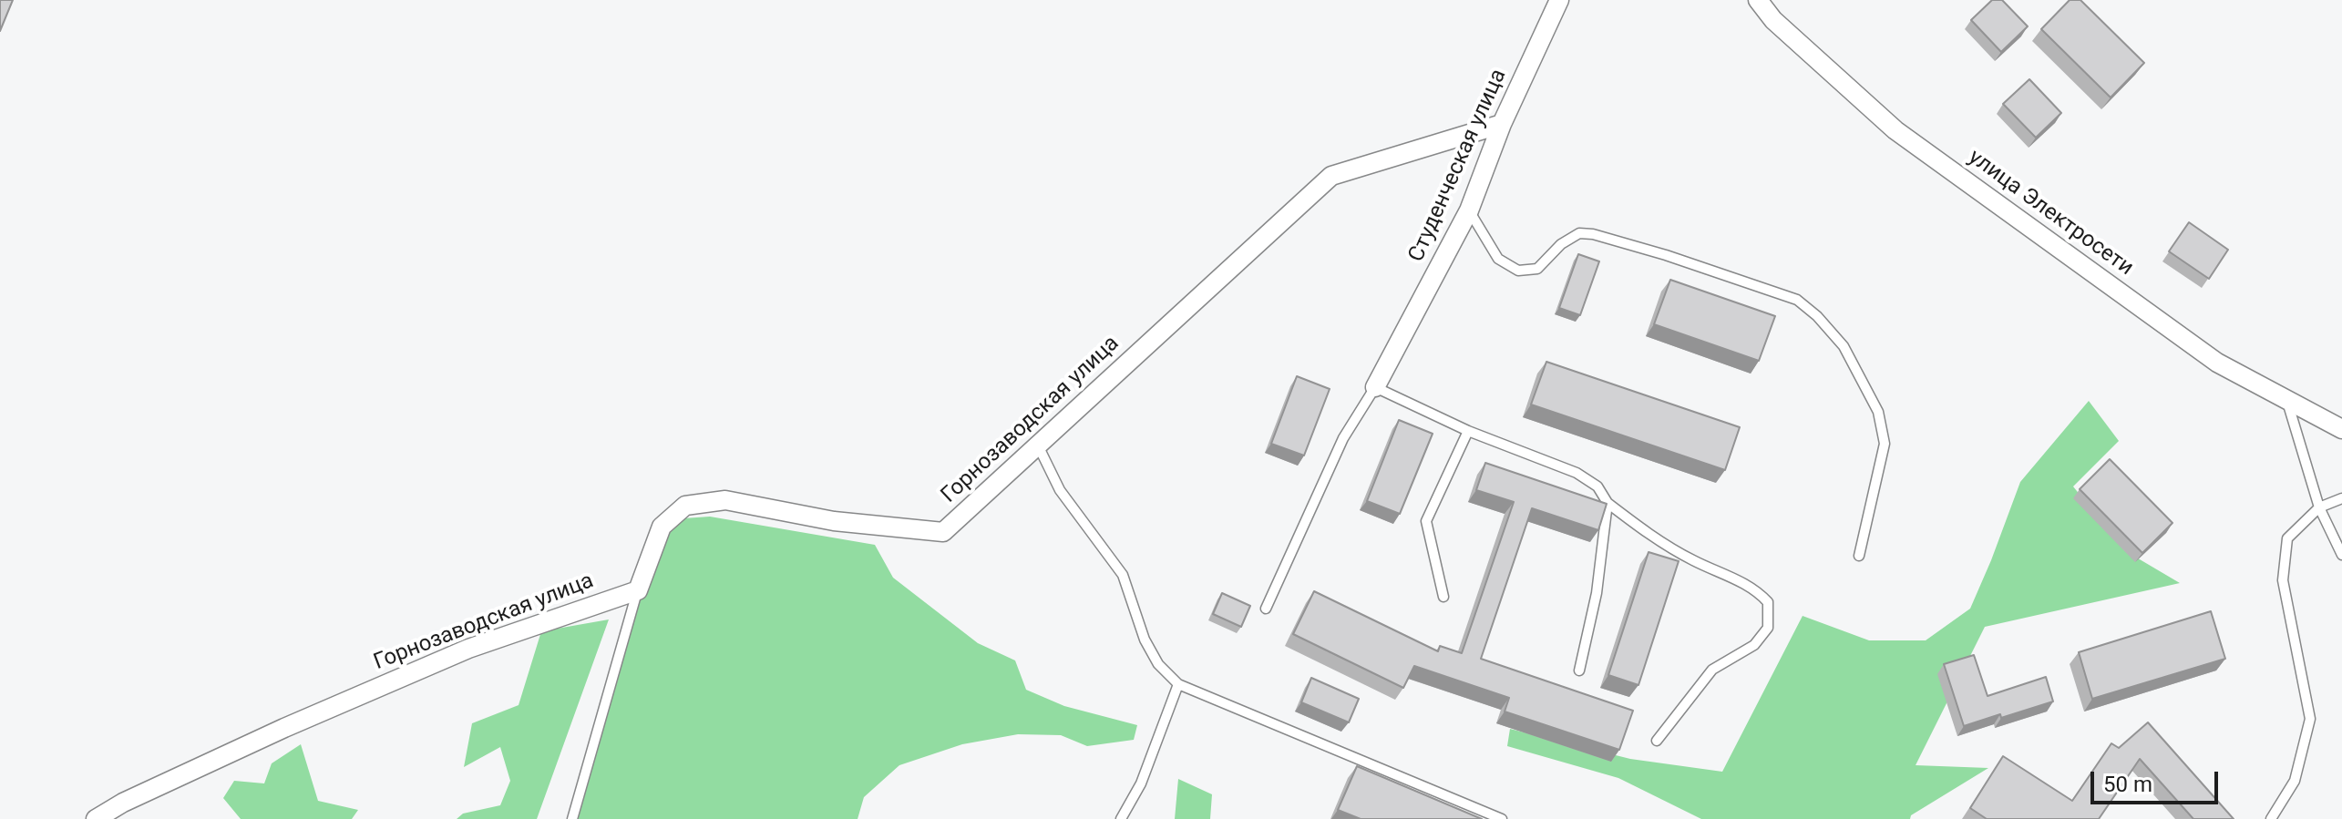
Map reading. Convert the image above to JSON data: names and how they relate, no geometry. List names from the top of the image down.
{
  "streets": {
    "street": ["Студенческая улица", "улица Электросети", "Горнозаводская улица"]
  },
  "crossings": [
    ["Студенческая улица", "Горнозаводская улица"]
  ],
  "scale_bar": "50 m"
}
